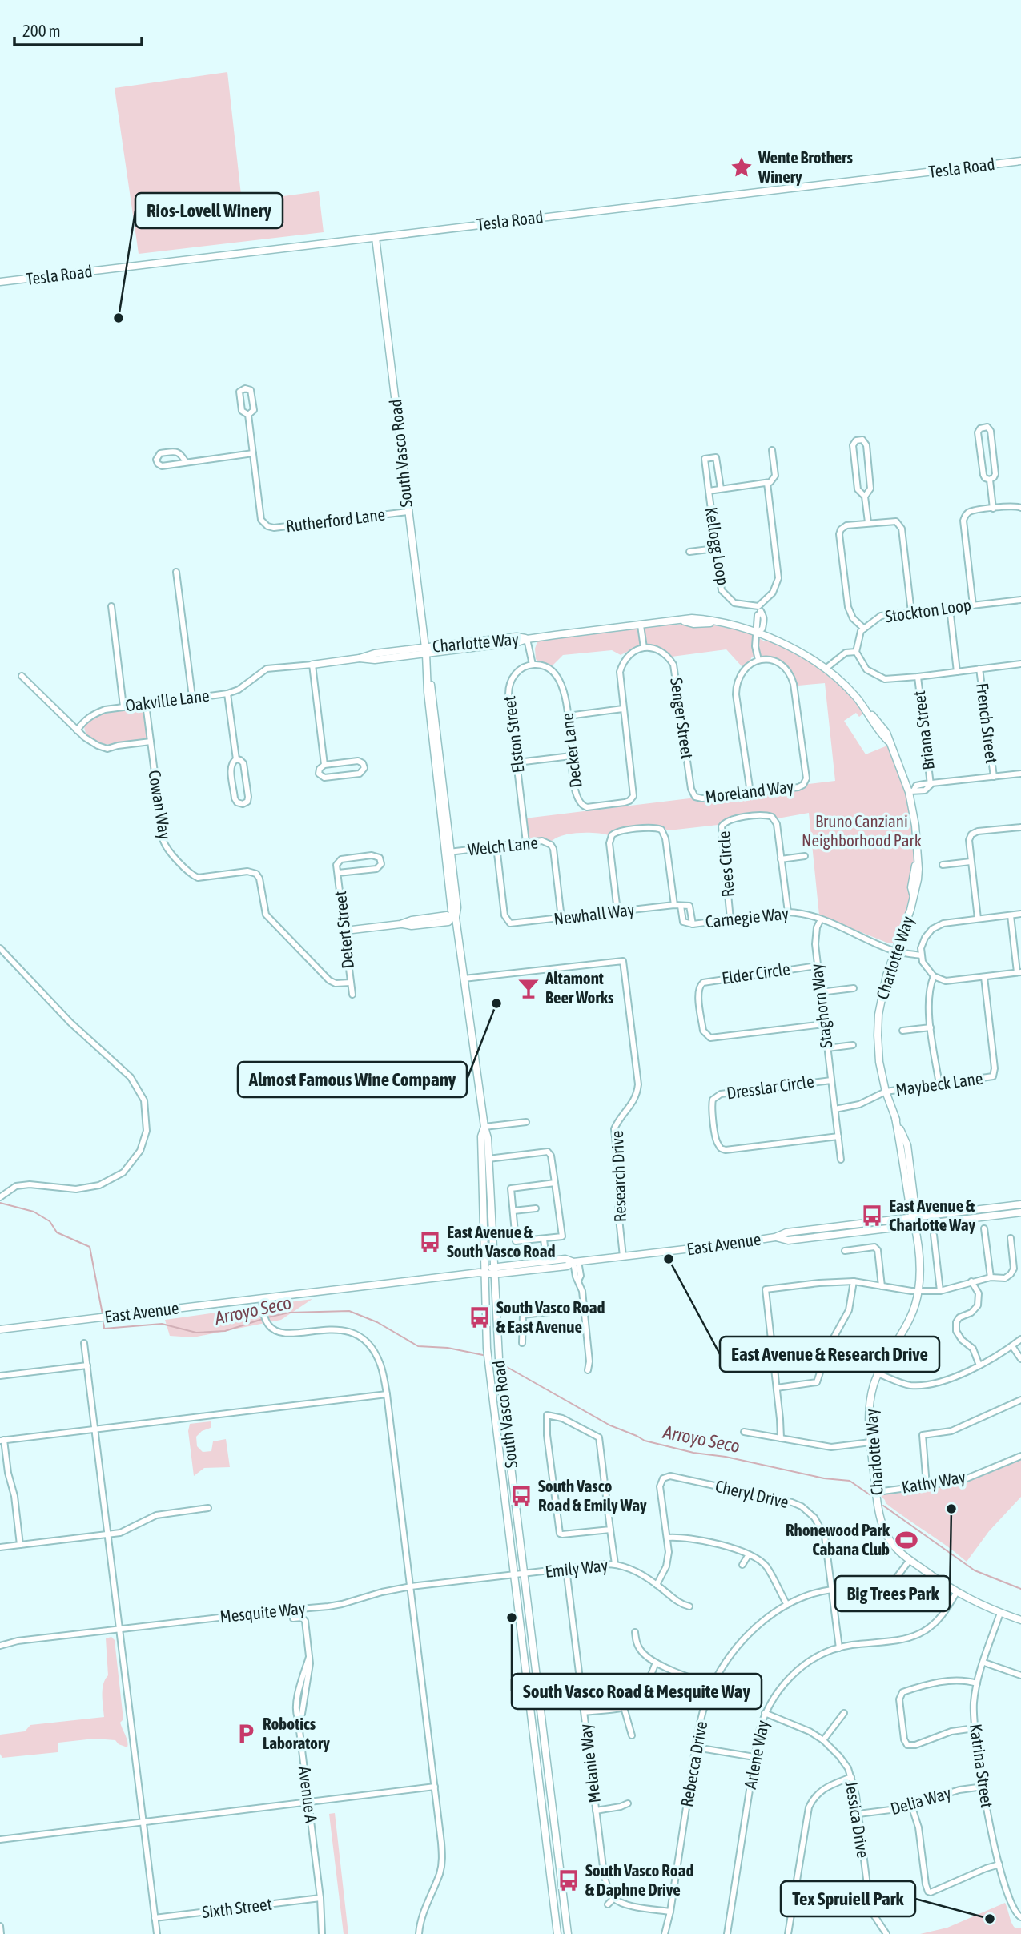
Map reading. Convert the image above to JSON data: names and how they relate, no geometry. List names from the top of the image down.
{
  "streets": {
    "main road": [
      "Tesla Road",
      "South Vasco Road",
      "Charlotte Way",
      "Oakville Lane",
      "East Avenue"
    ],
    "street": [
      "Rutherford Lane",
      "Kellogg Loop",
      "Stockton Loop",
      "Senger Street",
      "French Street",
      "Briana Street",
      "Elston Street",
      "Decker Lane",
      "Moreland Way",
      "Cowan Way",
      "Welch Lane",
      "Rees Circle",
      "Newhall Way",
      "Carnegie Way",
      "Detert Street",
      "Elder Circle",
      "Staghorn Way",
      "Maybeck Lane",
      "Dresslar Circle",
      "Research Drive",
      "Kathy Way",
      "Cheryl Drive",
      "Emily Way",
      "Mesquite Way",
      "Arlene Way",
      "Melanie Way",
      "Rebecca Drive",
      "Katrina Street",
      "Avenue A",
      "Delia Way",
      "Jessica Drive",
      "Sixth Street"
    ]
  },
  "crossings": [
    ["Tesla Road", "South Vasco Road"],
    ["South Vasco Road", "Rutherford Lane"],
    ["South Vasco Road", "Charlotte Way"],
    ["South Vasco Road", "Oakville Lane"],
    ["South Vasco Road", "Welch Lane"],
    ["South Vasco Road", "Research Drive"],
    ["South Vasco Road", "East Avenue"],
    ["South Vasco Road", "Emily Way"],
    ["South Vasco Road", "Mesquite Way"],
    ["Charlotte Way", "Oakville Lane"],
    ["Charlotte Way", "Carnegie Way"],
    ["Charlotte Way", "Maybeck Lane"],
    ["Charlotte Way", "East Avenue"],
    ["Charlotte Way", "Kathy Way"],
    ["Charlotte Way", "Arlene Way"],
    ["Charlotte Way", "Katrina Street"],
    ["Oakville Lane", "Cowan Way"],
    ["Senger Street", "Decker Lane"],
    ["Senger Street", "Moreland Way"],
    ["Elston Street", "Decker Lane"],
    ["Elston Street", "Welch Lane"],
    ["Cowan Way", "Detert Street"],
    ["Welch Lane", "Newhall Way"],
    ["Rees Circle", "Carnegie Way"],
    ["Newhall Way", "Carnegie Way"],
    ["Carnegie Way", "Staghorn Way"],
    ["Elder Circle", "Staghorn Way"],
    ["Staghorn Way", "Maybeck Lane"],
    ["Staghorn Way", "Dresslar Circle"],
    ["Research Drive", "East Avenue"],
    ["Cheryl Drive", "Emily Way"],
    ["Cheryl Drive", "Arlene Way"],
    ["Cheryl Drive", "Rebecca Drive"],
    ["Emily Way", "Mesquite Way"],
    ["Emily Way", "Melanie Way"],
    ["Arlene Way", "Jessica Drive"],
    ["Katrina Street", "Delia Way"],
    ["Avenue A", "Sixth Street"],
    ["Delia Way", "Jessica Drive"]
  ],
  "water": ["Arroyo Seco"],
  "parks": ["Bruno Canziani Neighborhood Park"],
  "places": {
    "place": ["Wente Brothers Winery"],
    "other": [
      "Rios-Lovell Winery",
      "Almost Famous Wine Company",
      "East Avenue & Research Drive",
      "Big Trees Park",
      "South Vasco Road & Mesquite Way",
      "Tex Spruiell Park"
    ],
    "bar": ["Altamont Beer Works"],
    "bus stop": [
      "East Avenue & Charlotte Way",
      "East Avenue & South Vasco Road",
      "South Vasco Road & East Avenue",
      "South Vasco Road & Emily Way",
      "South Vasco Road & Daphne Drive"
    ],
    "sports": ["Rhonewood Park Cabana Club"],
    "parking": ["Robotics Laboratory"]
  },
  "scale_bar": "200 m"
}
